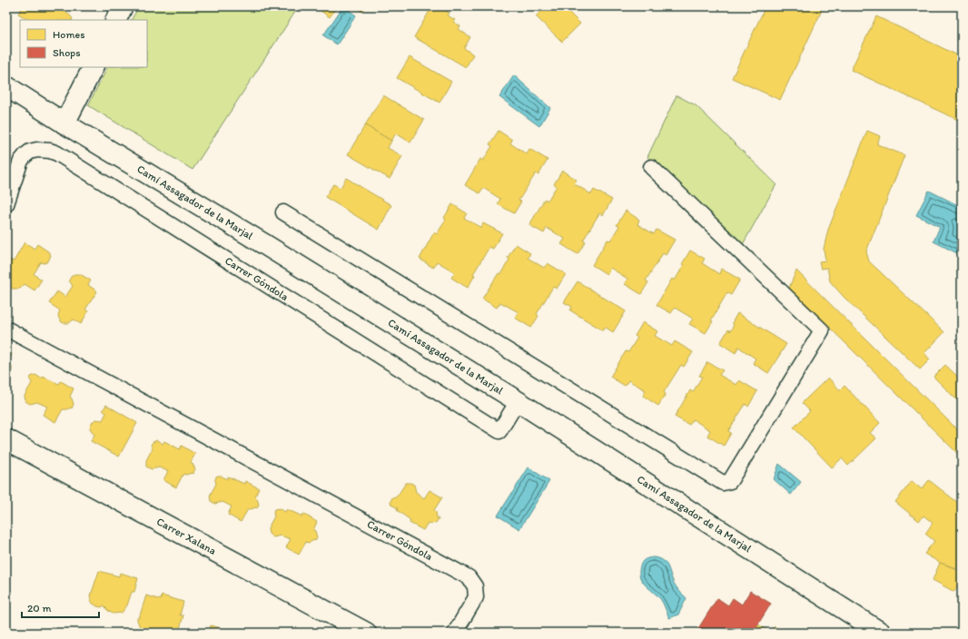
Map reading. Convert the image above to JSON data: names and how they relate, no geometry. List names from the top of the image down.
{
  "streets": {
    "street": ["Camí Assagador de la Marjal", "Carrer Xalana"],
    "lane": ["Carrer Góndola"]
  },
  "crossings": [
    ["Camí Assagador de la Marjal", "Carrer Góndola"]
  ],
  "legend": ["Homes", "Shops"],
  "scale_bar": "20 m"
}
